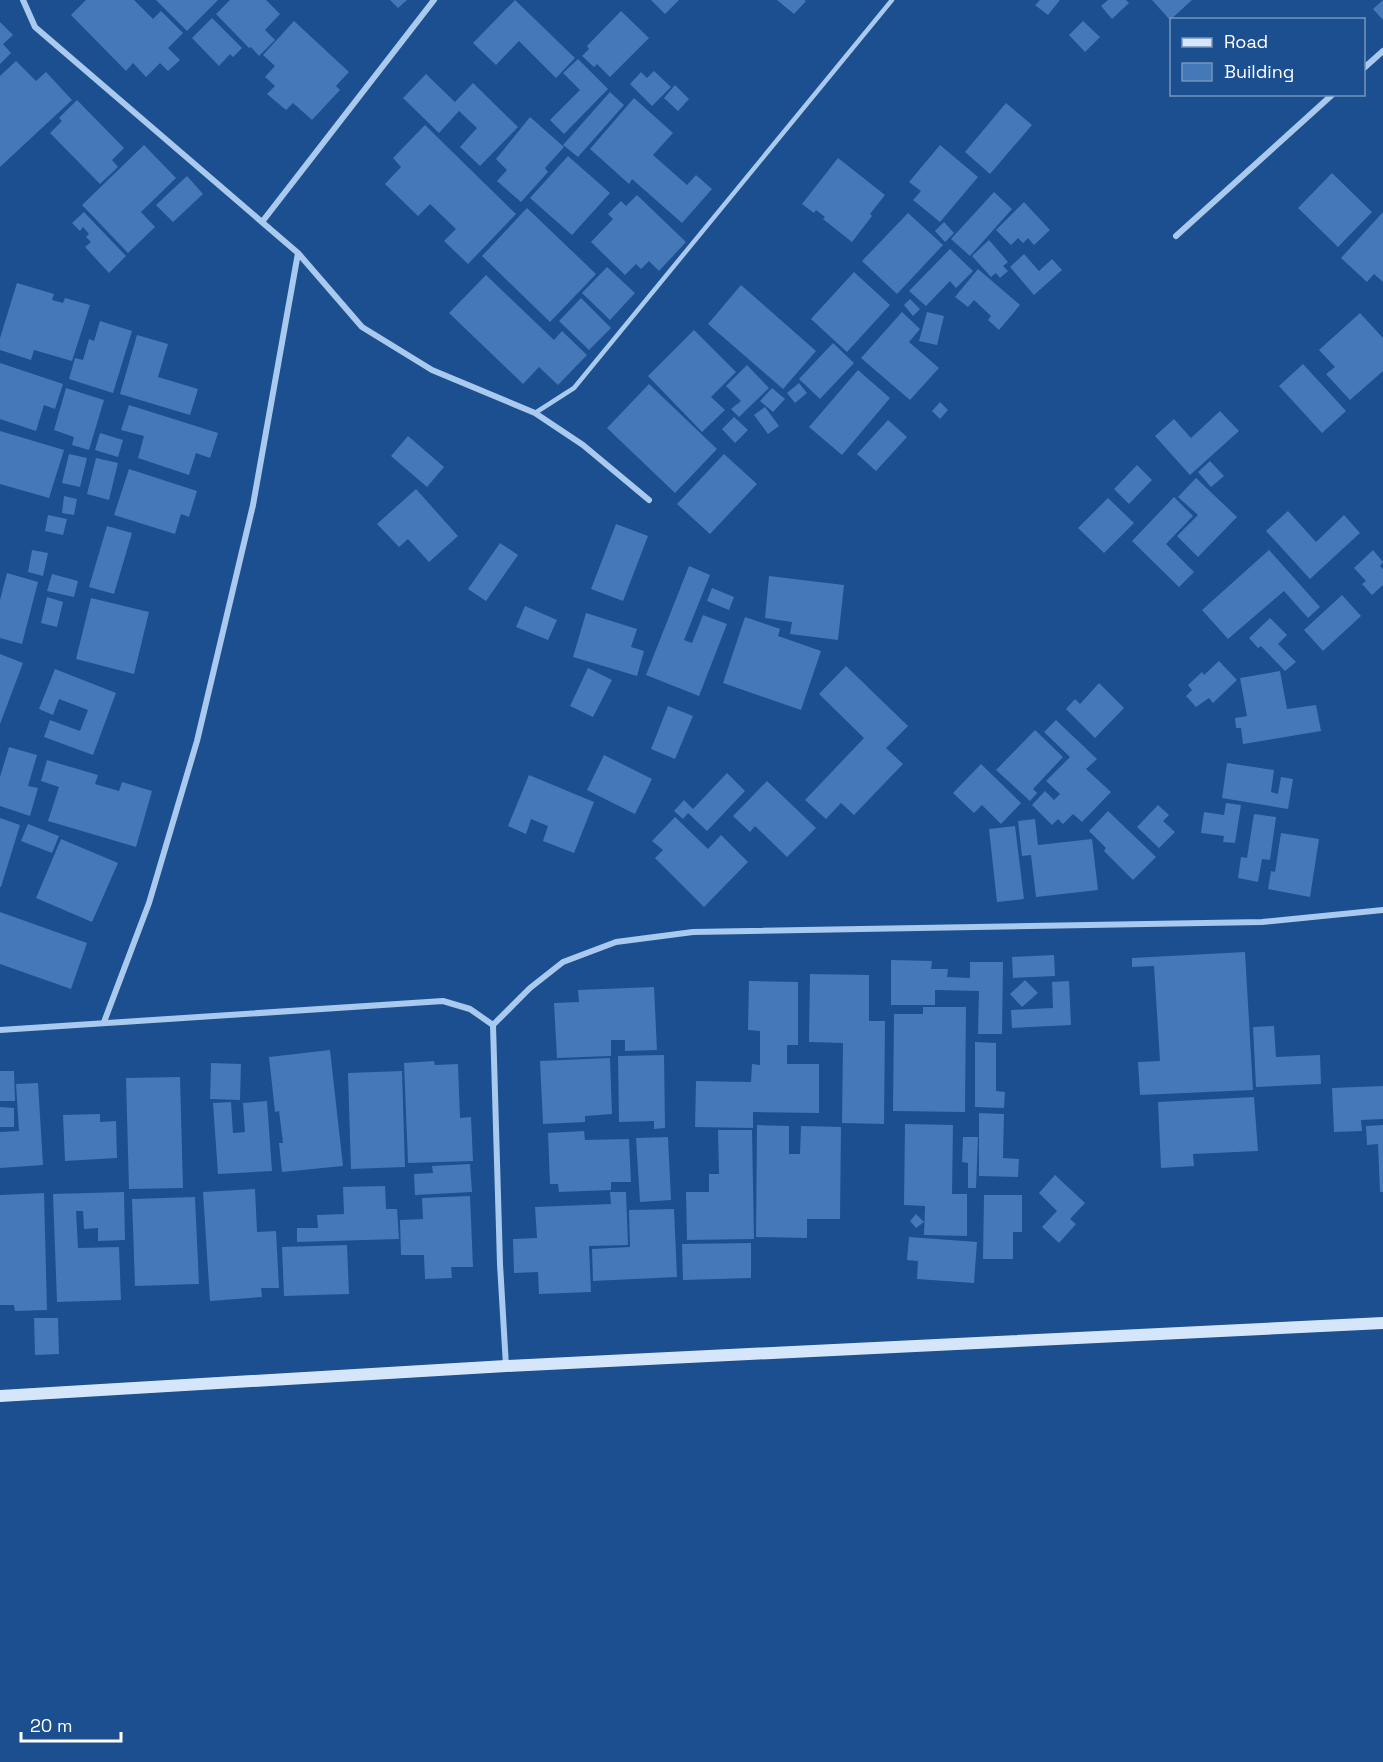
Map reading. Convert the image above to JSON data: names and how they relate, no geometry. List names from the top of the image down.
{
  "legend": ["Road", "Building"],
  "scale_bar": "20 m"
}
